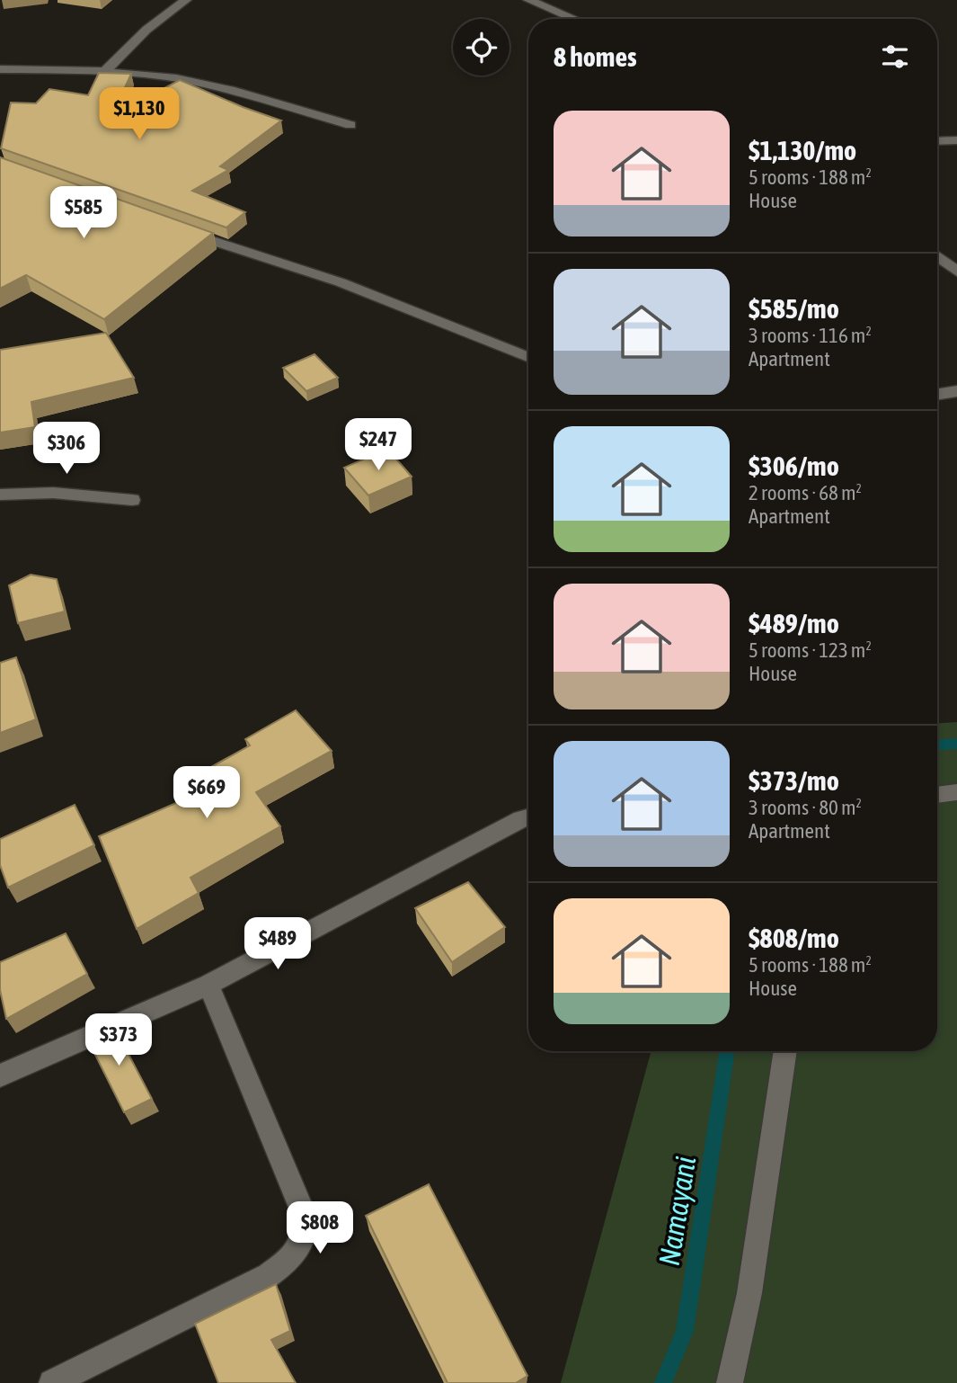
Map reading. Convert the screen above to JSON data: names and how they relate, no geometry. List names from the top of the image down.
{
  "water": ["Namayani"],
  "page": {
    "heading": "8 homes",
    "price": [
      "$1,130",
      "$585",
      "$247",
      "$306",
      "$669",
      "$489",
      "$373",
      "$808"
    ],
    "list": [
      {
        "name": "$1,130/mo",
        "note": "5 rooms · 188 m² · House"
      },
      {
        "name": "$585/mo",
        "note": "3 rooms · 116 m² · Apartment"
      },
      {
        "name": "$306/mo",
        "note": "2 rooms · 68 m² · Apartment"
      },
      {
        "name": "$489/mo",
        "note": "5 rooms · 123 m² · House"
      },
      {
        "name": "$373/mo",
        "note": "3 rooms · 80 m² · Apartment"
      },
      {
        "name": "$808/mo",
        "note": "5 rooms · 188 m² · House"
      }
    ]
  }
}
